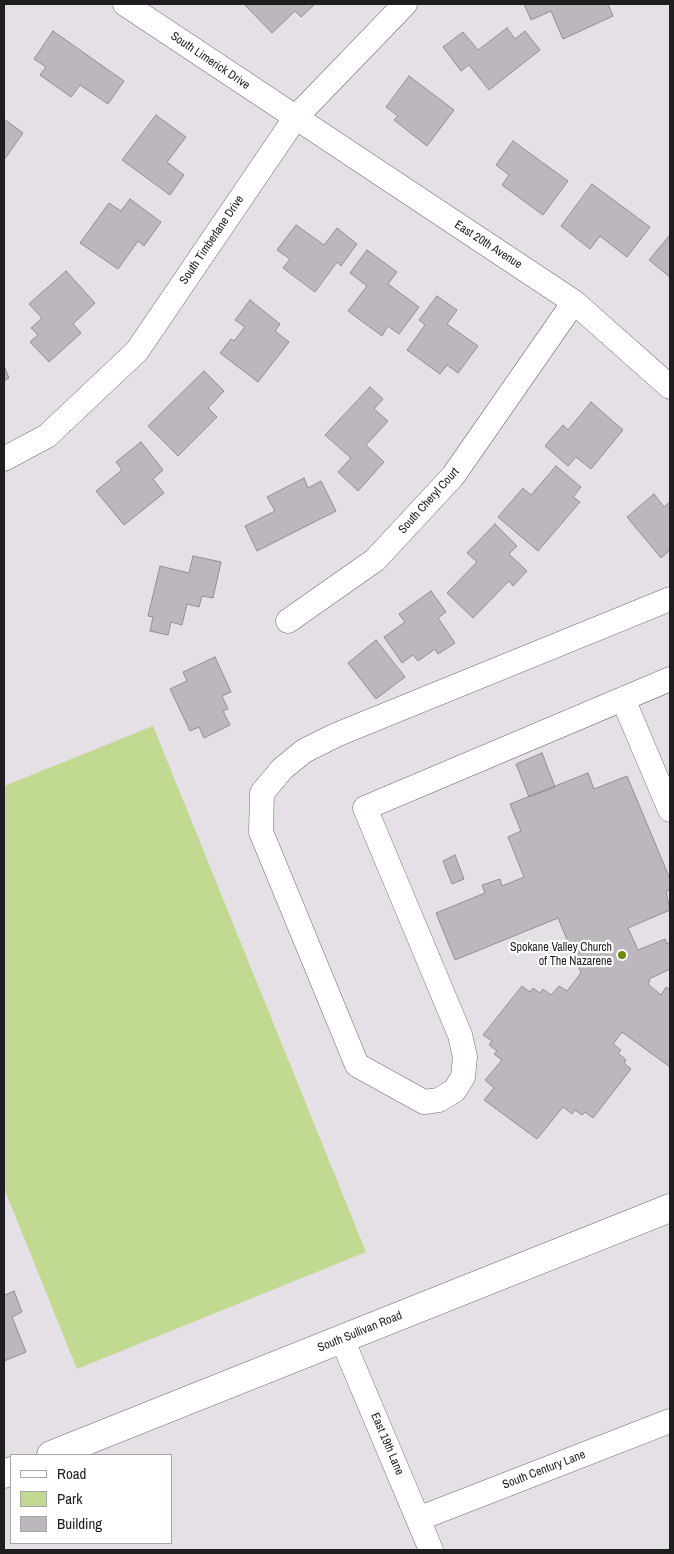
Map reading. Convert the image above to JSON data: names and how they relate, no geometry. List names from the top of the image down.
{
  "streets": {
    "main road": ["South Sullivan Road"],
    "street": [
      "South Limerick Drive",
      "South Timberlane Drive",
      "East 20th Avenue",
      "South Cheryl Court",
      "East 19th Lane",
      "South Century Lane"
    ]
  },
  "crossings": [
    ["South Limerick Drive", "South Timberlane Drive"],
    ["South Limerick Drive", "East 20th Avenue"],
    ["South Timberlane Drive", "East 20th Avenue"],
    ["East 20th Avenue", "South Cheryl Court"],
    ["South Sullivan Road", "East 19th Lane"],
    ["East 19th Lane", "South Century Lane"]
  ],
  "places": ["Spokane Valley Church of The Nazarene"],
  "legend": ["Road", "Park", "Building"]
}
